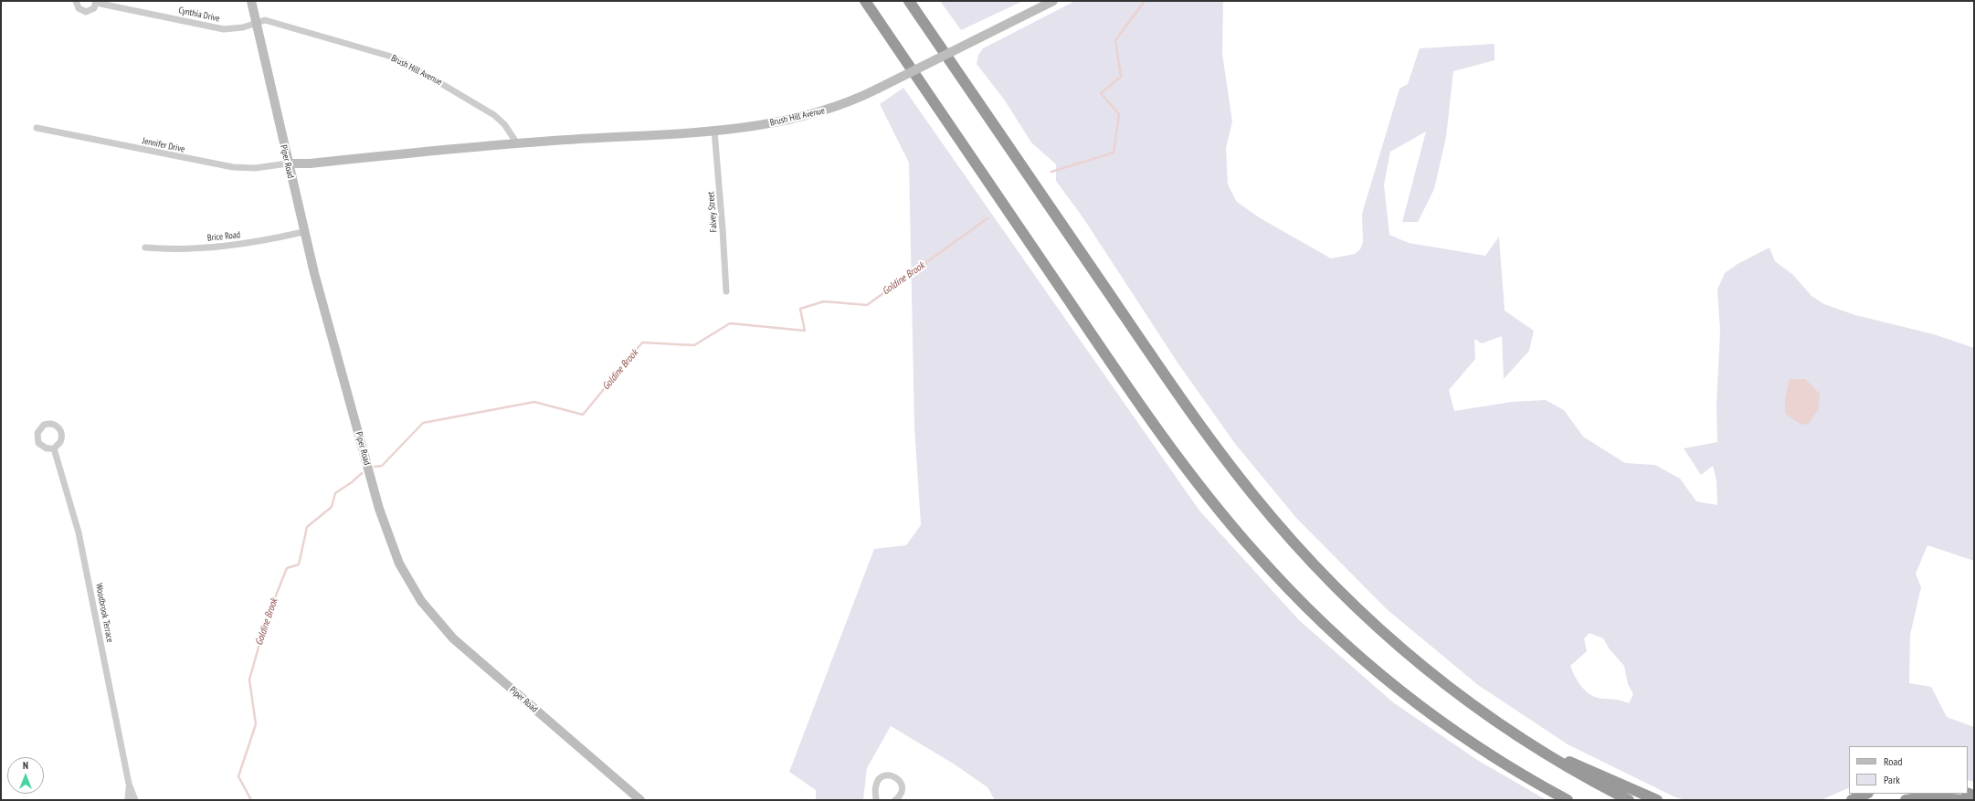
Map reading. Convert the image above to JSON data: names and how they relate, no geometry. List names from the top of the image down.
{
  "streets": {
    "street": [
      "Cynthia Drive",
      "Brush Hill Avenue",
      "Jennifer Drive",
      "Piper Road",
      "Falvey Street",
      "Brice Road",
      "Woodbrook Terrace"
    ]
  },
  "crossings": [
    ["Cynthia Drive", "Brush Hill Avenue"],
    ["Cynthia Drive", "Piper Road"],
    ["Brush Hill Avenue", "Jennifer Drive"],
    ["Brush Hill Avenue", "Piper Road"],
    ["Brush Hill Avenue", "Falvey Street"],
    ["Jennifer Drive", "Piper Road"],
    ["Piper Road", "Brice Road"]
  ],
  "water": ["Goldine Brook"],
  "legend": ["Road", "Park"],
  "north": "top"
}
